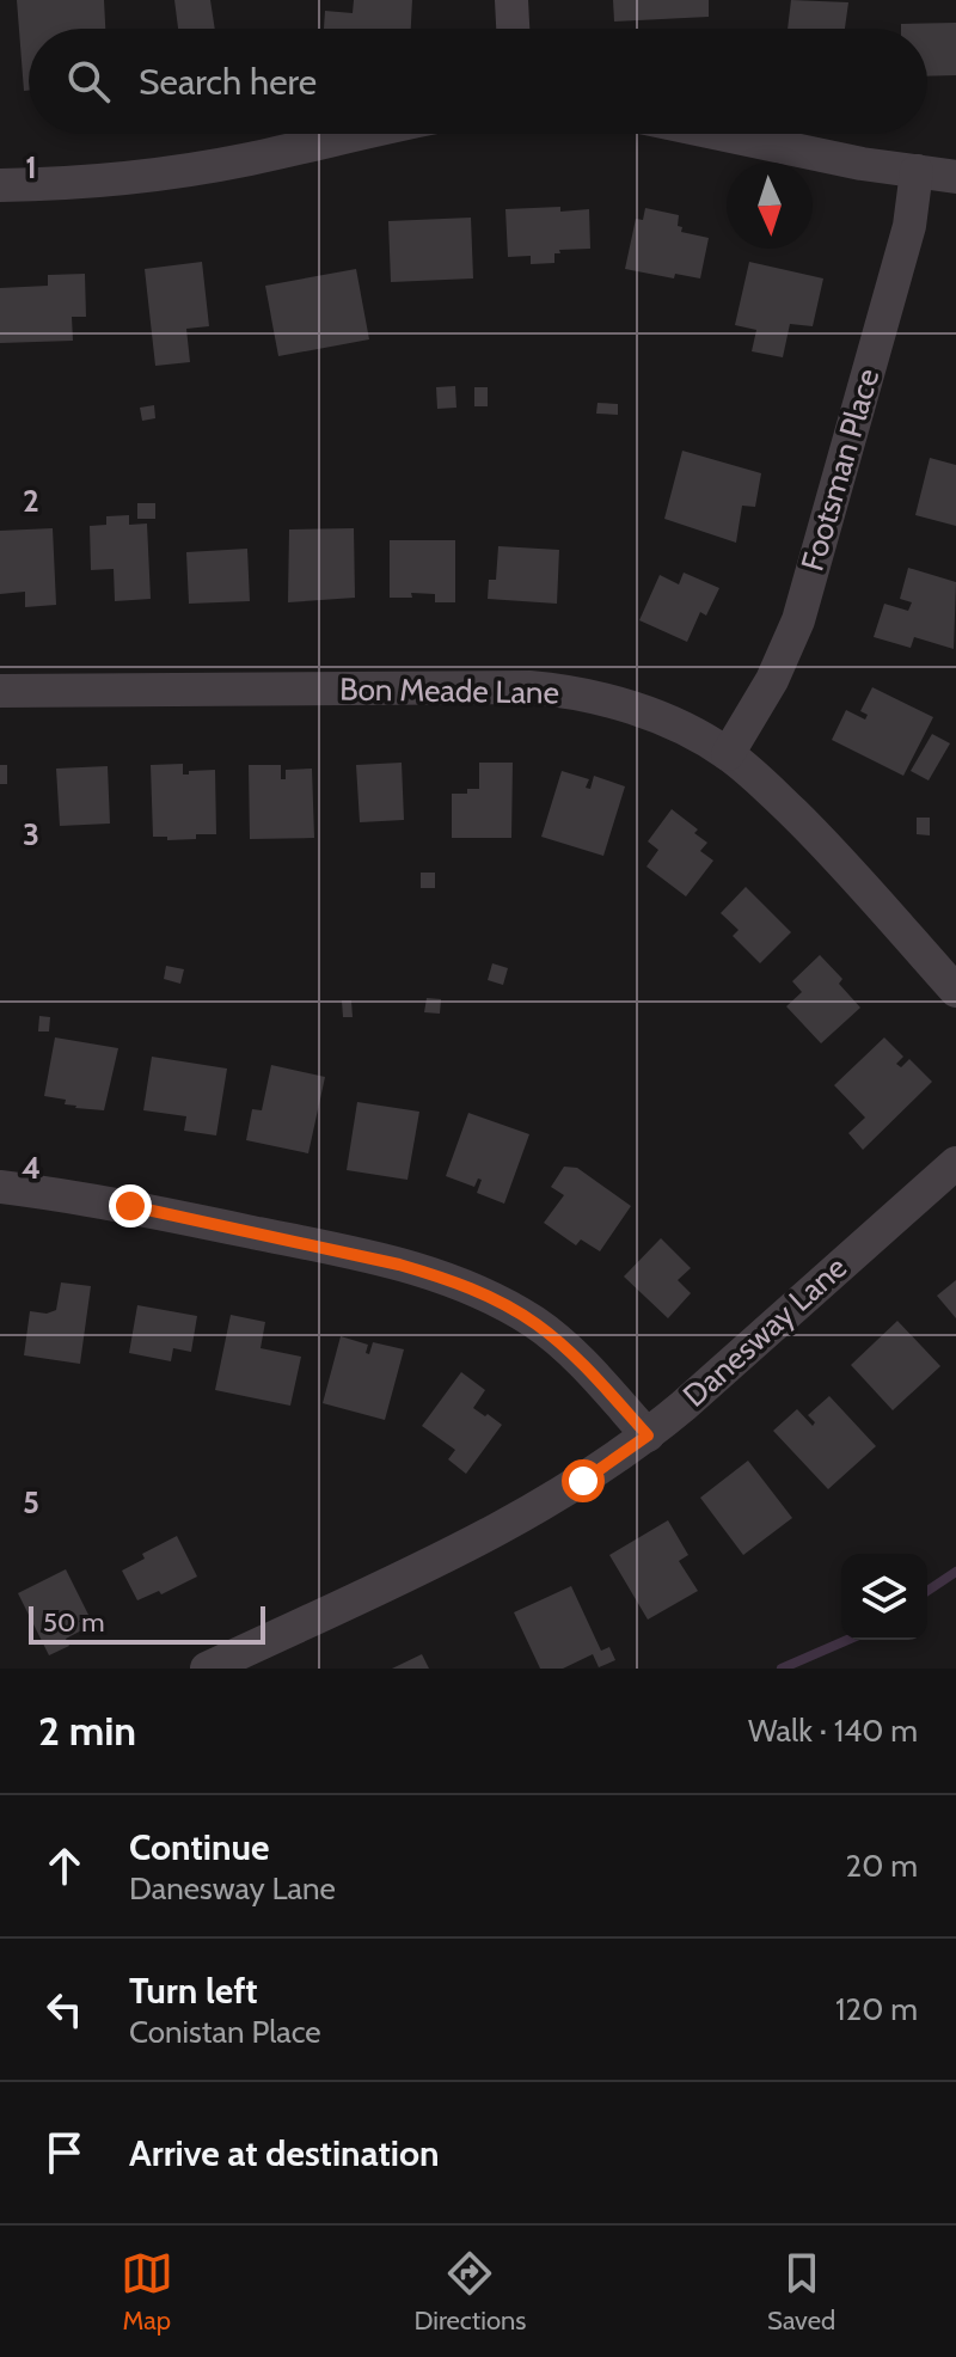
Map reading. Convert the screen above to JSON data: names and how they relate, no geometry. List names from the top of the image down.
{
  "streets": {
    "street": ["Footsman Place", "Bon Meade Lane", "Danesway Lane"]
  },
  "crossings": [
    ["Footsman Place", "Bon Meade Lane"]
  ],
  "scale_bar": "50 m",
  "north": "bottom",
  "page": {
    "search": "Search here",
    "scale": "50 m",
    "heading": ["2 min", "Walk · 140 m"],
    "list": [
      ["Continue", "Danesway Lane", "20 m"],
      ["Turn left", "Conistan Place", "120 m"],
      "Arrive at destination"
    ],
    "nav": ["Map", "Directions", "Saved"]
  },
  "grid": {
    "rows": [
      "1",
      "2",
      "3",
      "4",
      "5"
    ]
  }
}
